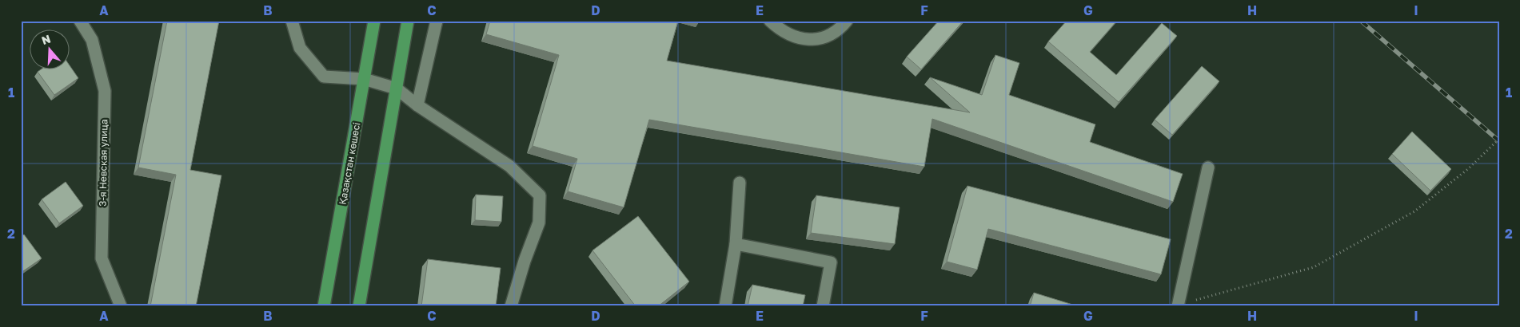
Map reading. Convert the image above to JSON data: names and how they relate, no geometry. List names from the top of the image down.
{
  "streets": {
    "main road": ["Қазақстан көшесі"],
    "street": ["3-я Невская улица"]
  },
  "north": "top",
  "grid": {
    "columns": [
      "A",
      "B",
      "C",
      "D",
      "E",
      "F",
      "G",
      "H",
      "I"
    ],
    "rows": ["1", "2"]
  }
}
